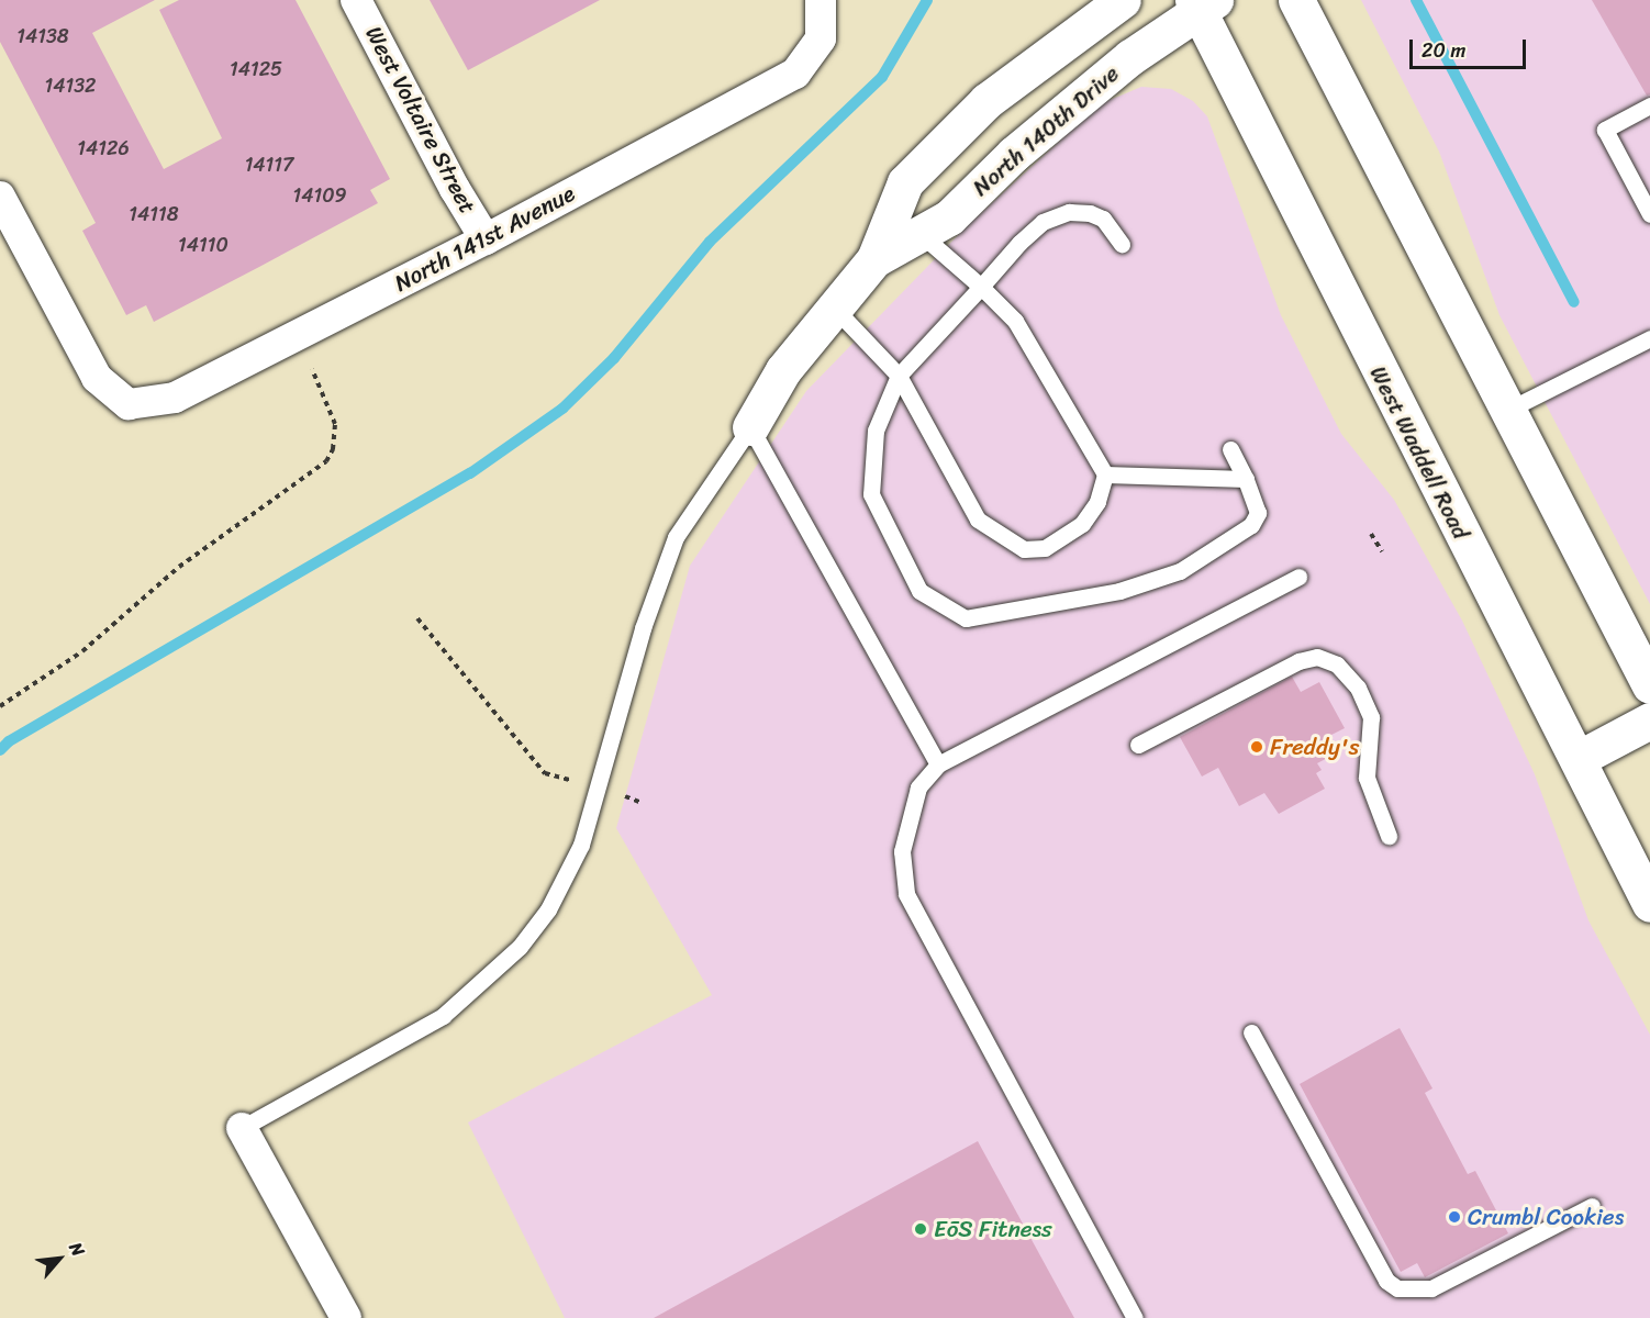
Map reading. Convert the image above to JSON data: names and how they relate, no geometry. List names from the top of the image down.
{
  "streets": {
    "main road": ["North 140th Drive", "West Waddell Road"],
    "street": ["West Voltaire Street", "North 141st Avenue"]
  },
  "crossings": [
    ["West Voltaire Street", "North 141st Avenue"],
    ["North 140th Drive", "West Waddell Road"]
  ],
  "places": ["Freddy's", "Crumbl Cookies", "EōS Fitness"],
  "house_numbers": [
    "14138",
    "14125",
    "14132",
    "14126",
    "14117",
    "14109",
    "14118",
    "14110"
  ],
  "scale_bar": "20 m",
  "north": "top right"
}
